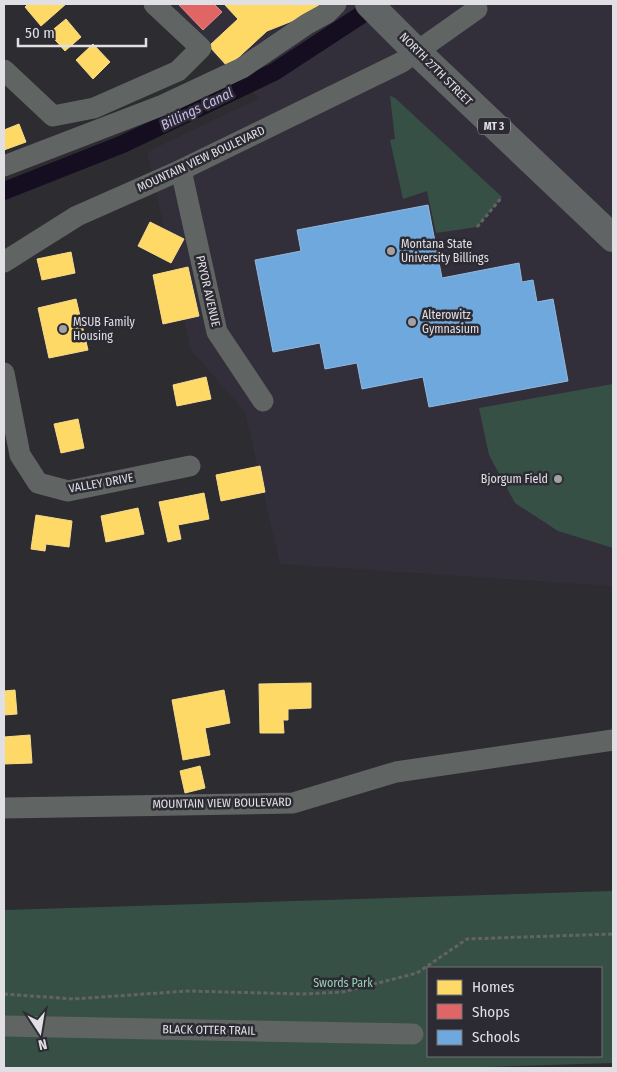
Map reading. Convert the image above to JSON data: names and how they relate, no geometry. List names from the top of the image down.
{
  "streets": {
    "main road": ["NORTH 27TH STREET", "MT 3"],
    "street": [
      "MOUNTAIN VIEW BOULEVARD",
      "PRYOR AVENUE",
      "VALLEY DRIVE",
      "BLACK OTTER TRAIL"
    ]
  },
  "crossings": [
    ["NORTH 27TH STREET", "MOUNTAIN VIEW BOULEVARD"],
    ["MOUNTAIN VIEW BOULEVARD", "PRYOR AVENUE"]
  ],
  "water": ["Billings Canal"],
  "parks": ["Swords Park"],
  "places": [
    "Montana State University Billings",
    "Alterowitz Gymnasium",
    "MSUB Family Housing",
    "Bjorgum Field"
  ],
  "legend": ["Homes", "Shops", "Schools"],
  "scale_bar": "50 m",
  "north": "bottom"
}
